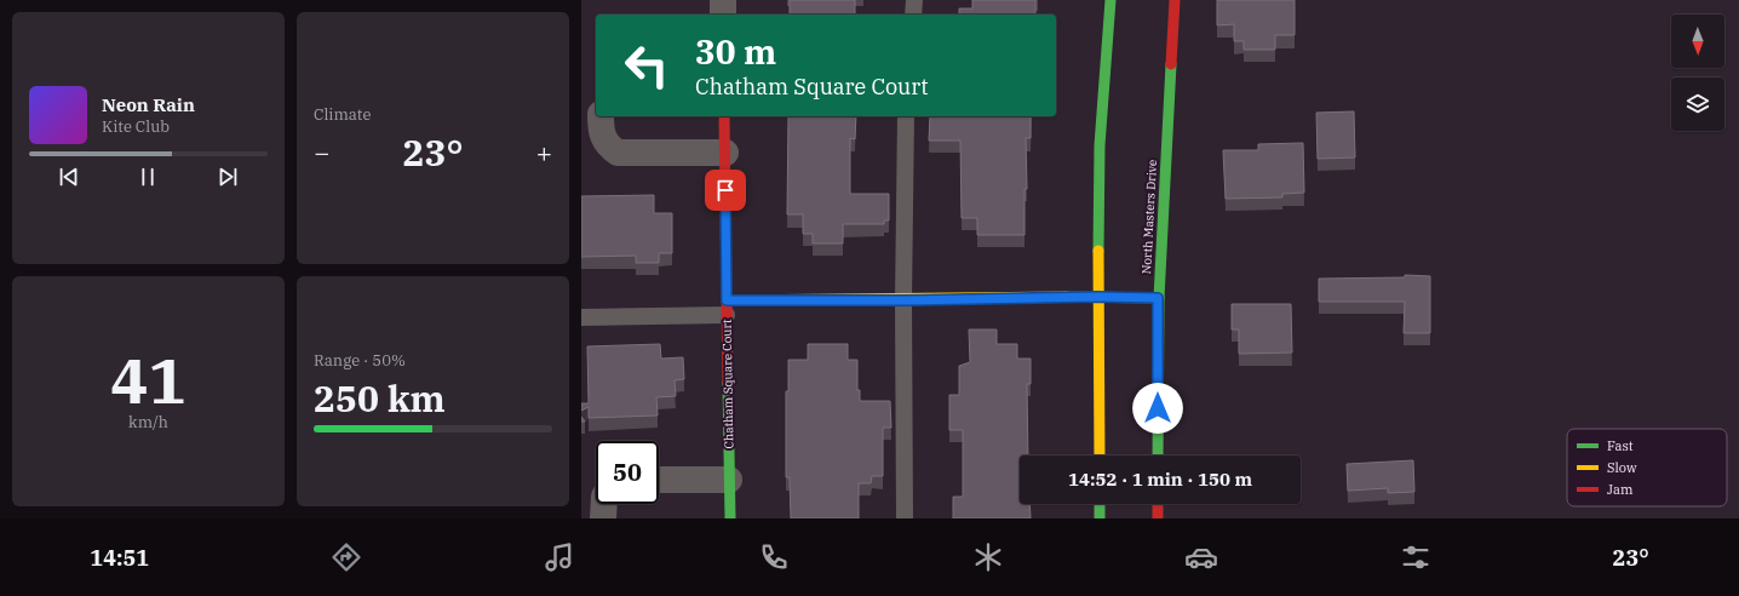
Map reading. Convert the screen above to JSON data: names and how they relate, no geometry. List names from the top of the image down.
{
  "streets": {
    "main road": ["North Masters Drive", "Chatham Square Court"]
  },
  "legend": ["Fast", "Slow", "Jam"],
  "north": "bottom",
  "page": {
    "tile": [
      "Climate",
      ["41", "km/h"],
      ["Range · 50%", "250 km"]
    ],
    "turn": ["30 m", "Chatham Square Court"],
    "song": ["Neon Rain", "Kite Club"],
    "heat": ["−", "23°", "+"],
    "limit": "50",
    "trip": "14:52 · 1 min · 150 m",
    "tabs": ["14:51", "23°"]
  }
}
